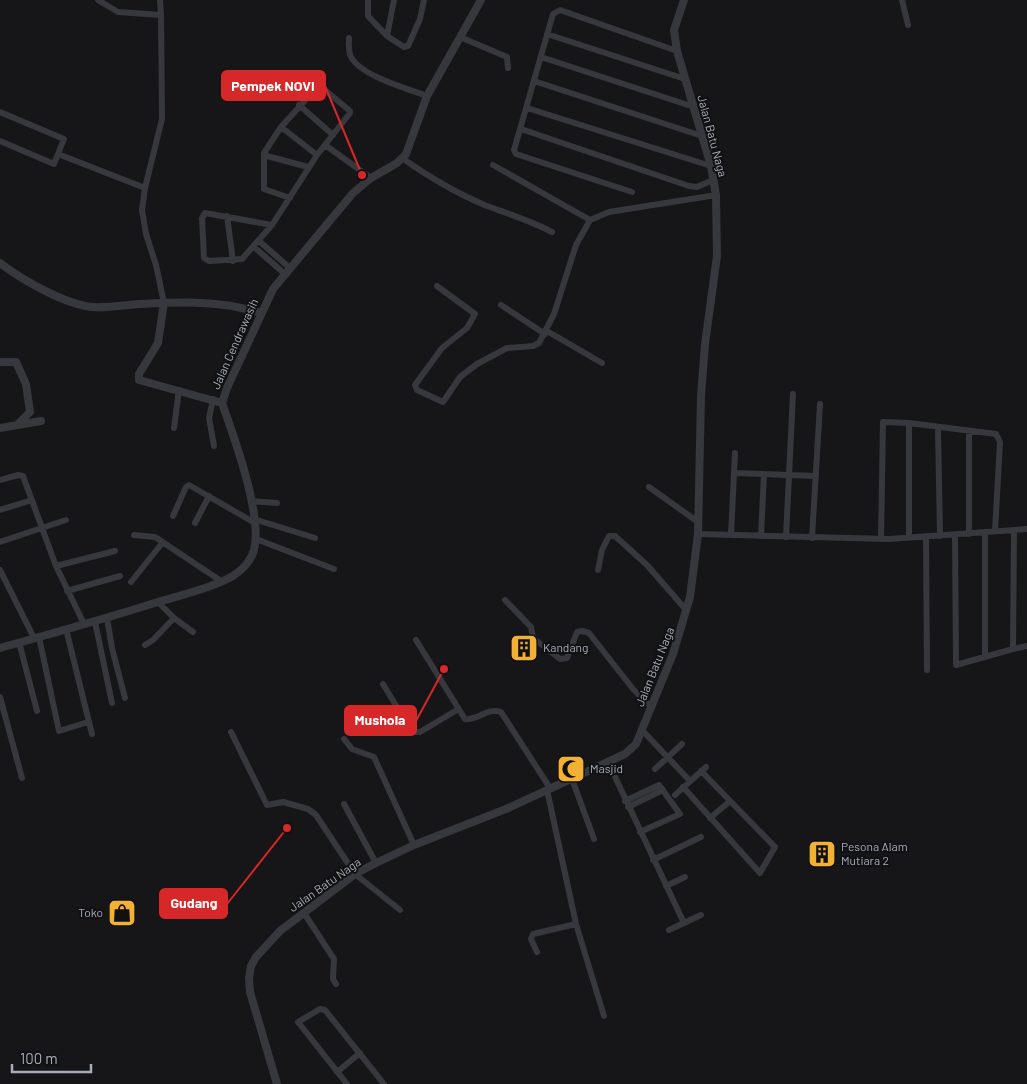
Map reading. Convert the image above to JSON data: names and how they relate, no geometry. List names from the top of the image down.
{
  "streets": {
    "street": ["Jalan Batu Naga", "Jalan Cendrawasih"]
  },
  "places": {
    "other": ["Pempek NOVI", "Mushola", "Gudang"],
    "building": ["Kandang", "Pesona Alam Mutiara 2"],
    "mosque": ["Masjid"],
    "shop": ["Toko"]
  },
  "scale_bar": "100 m"
}
